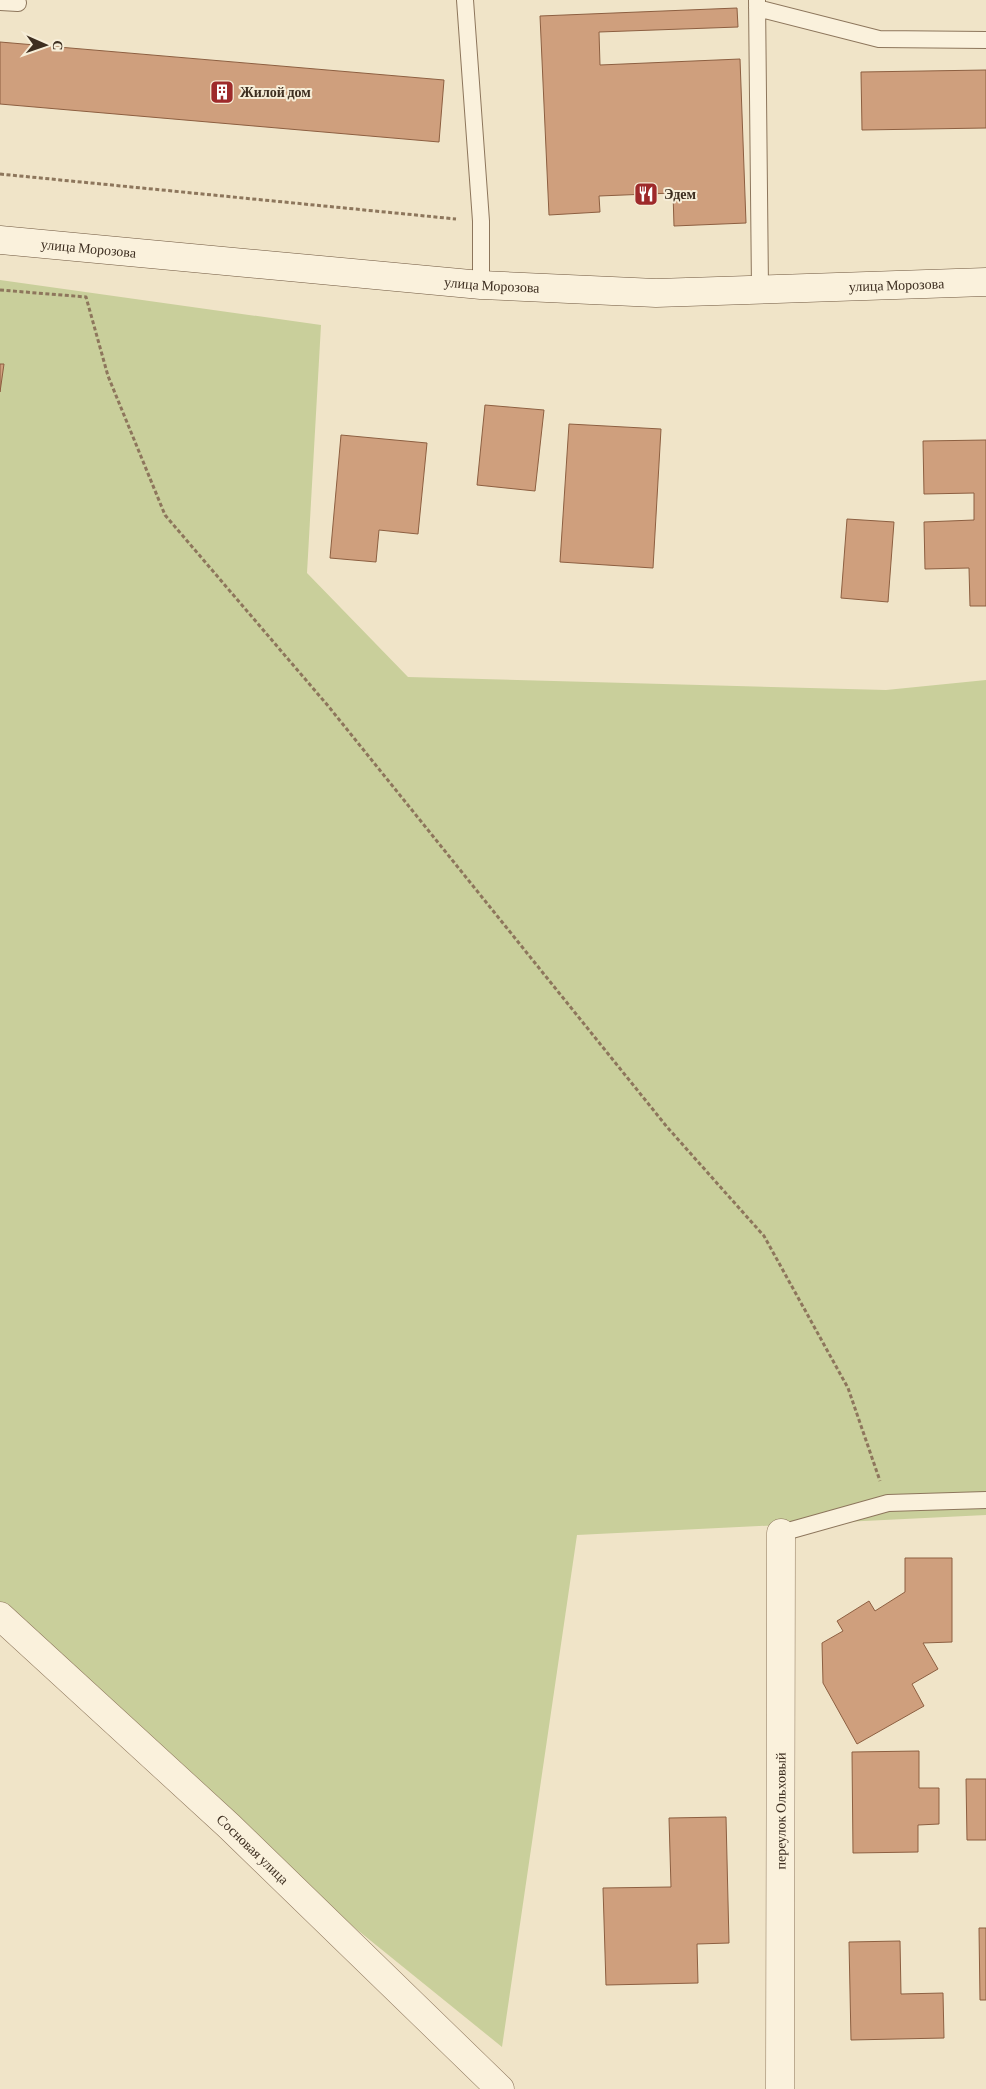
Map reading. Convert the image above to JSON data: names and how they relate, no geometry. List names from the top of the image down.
{
  "streets": {
    "street": ["улица Морозова", "переулок Ольховый", "Сосновая улица"]
  },
  "places": {
    "building": ["Жилой дом"],
    "restaurant": ["Эдем"]
  },
  "north": "right"
}
